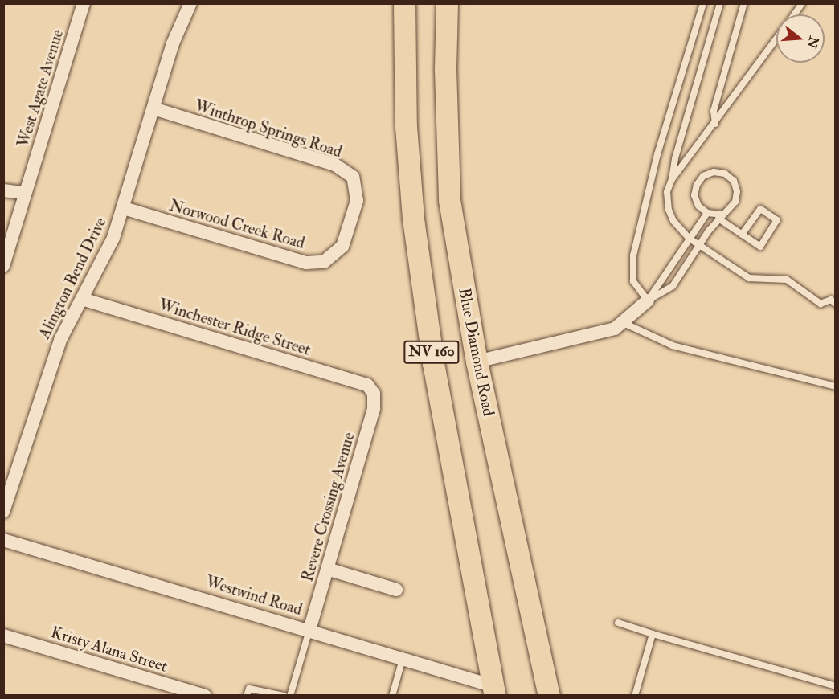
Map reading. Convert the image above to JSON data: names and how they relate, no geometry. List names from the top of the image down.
{
  "streets": {
    "highway": ["NV 160", "Blue Diamond Road"],
    "street": [
      "West Agate Avenue",
      "Winthrop Springs Road",
      "Norwood Creek Road",
      "Alington Bend Drive",
      "Winchester Ridge Street",
      "Revere Crossing Avenue",
      "Westwind Road",
      "Kristy Alana Street"
    ]
  },
  "crossings": [
    ["Winthrop Springs Road", "Norwood Creek Road"],
    ["Winthrop Springs Road", "Alington Bend Drive"],
    ["Norwood Creek Road", "Alington Bend Drive"],
    ["Alington Bend Drive", "Winchester Ridge Street"],
    ["Winchester Ridge Street", "Revere Crossing Avenue"],
    ["NV 160", "Westwind Road"],
    ["Revere Crossing Avenue", "Westwind Road"]
  ],
  "north": "right"
}
